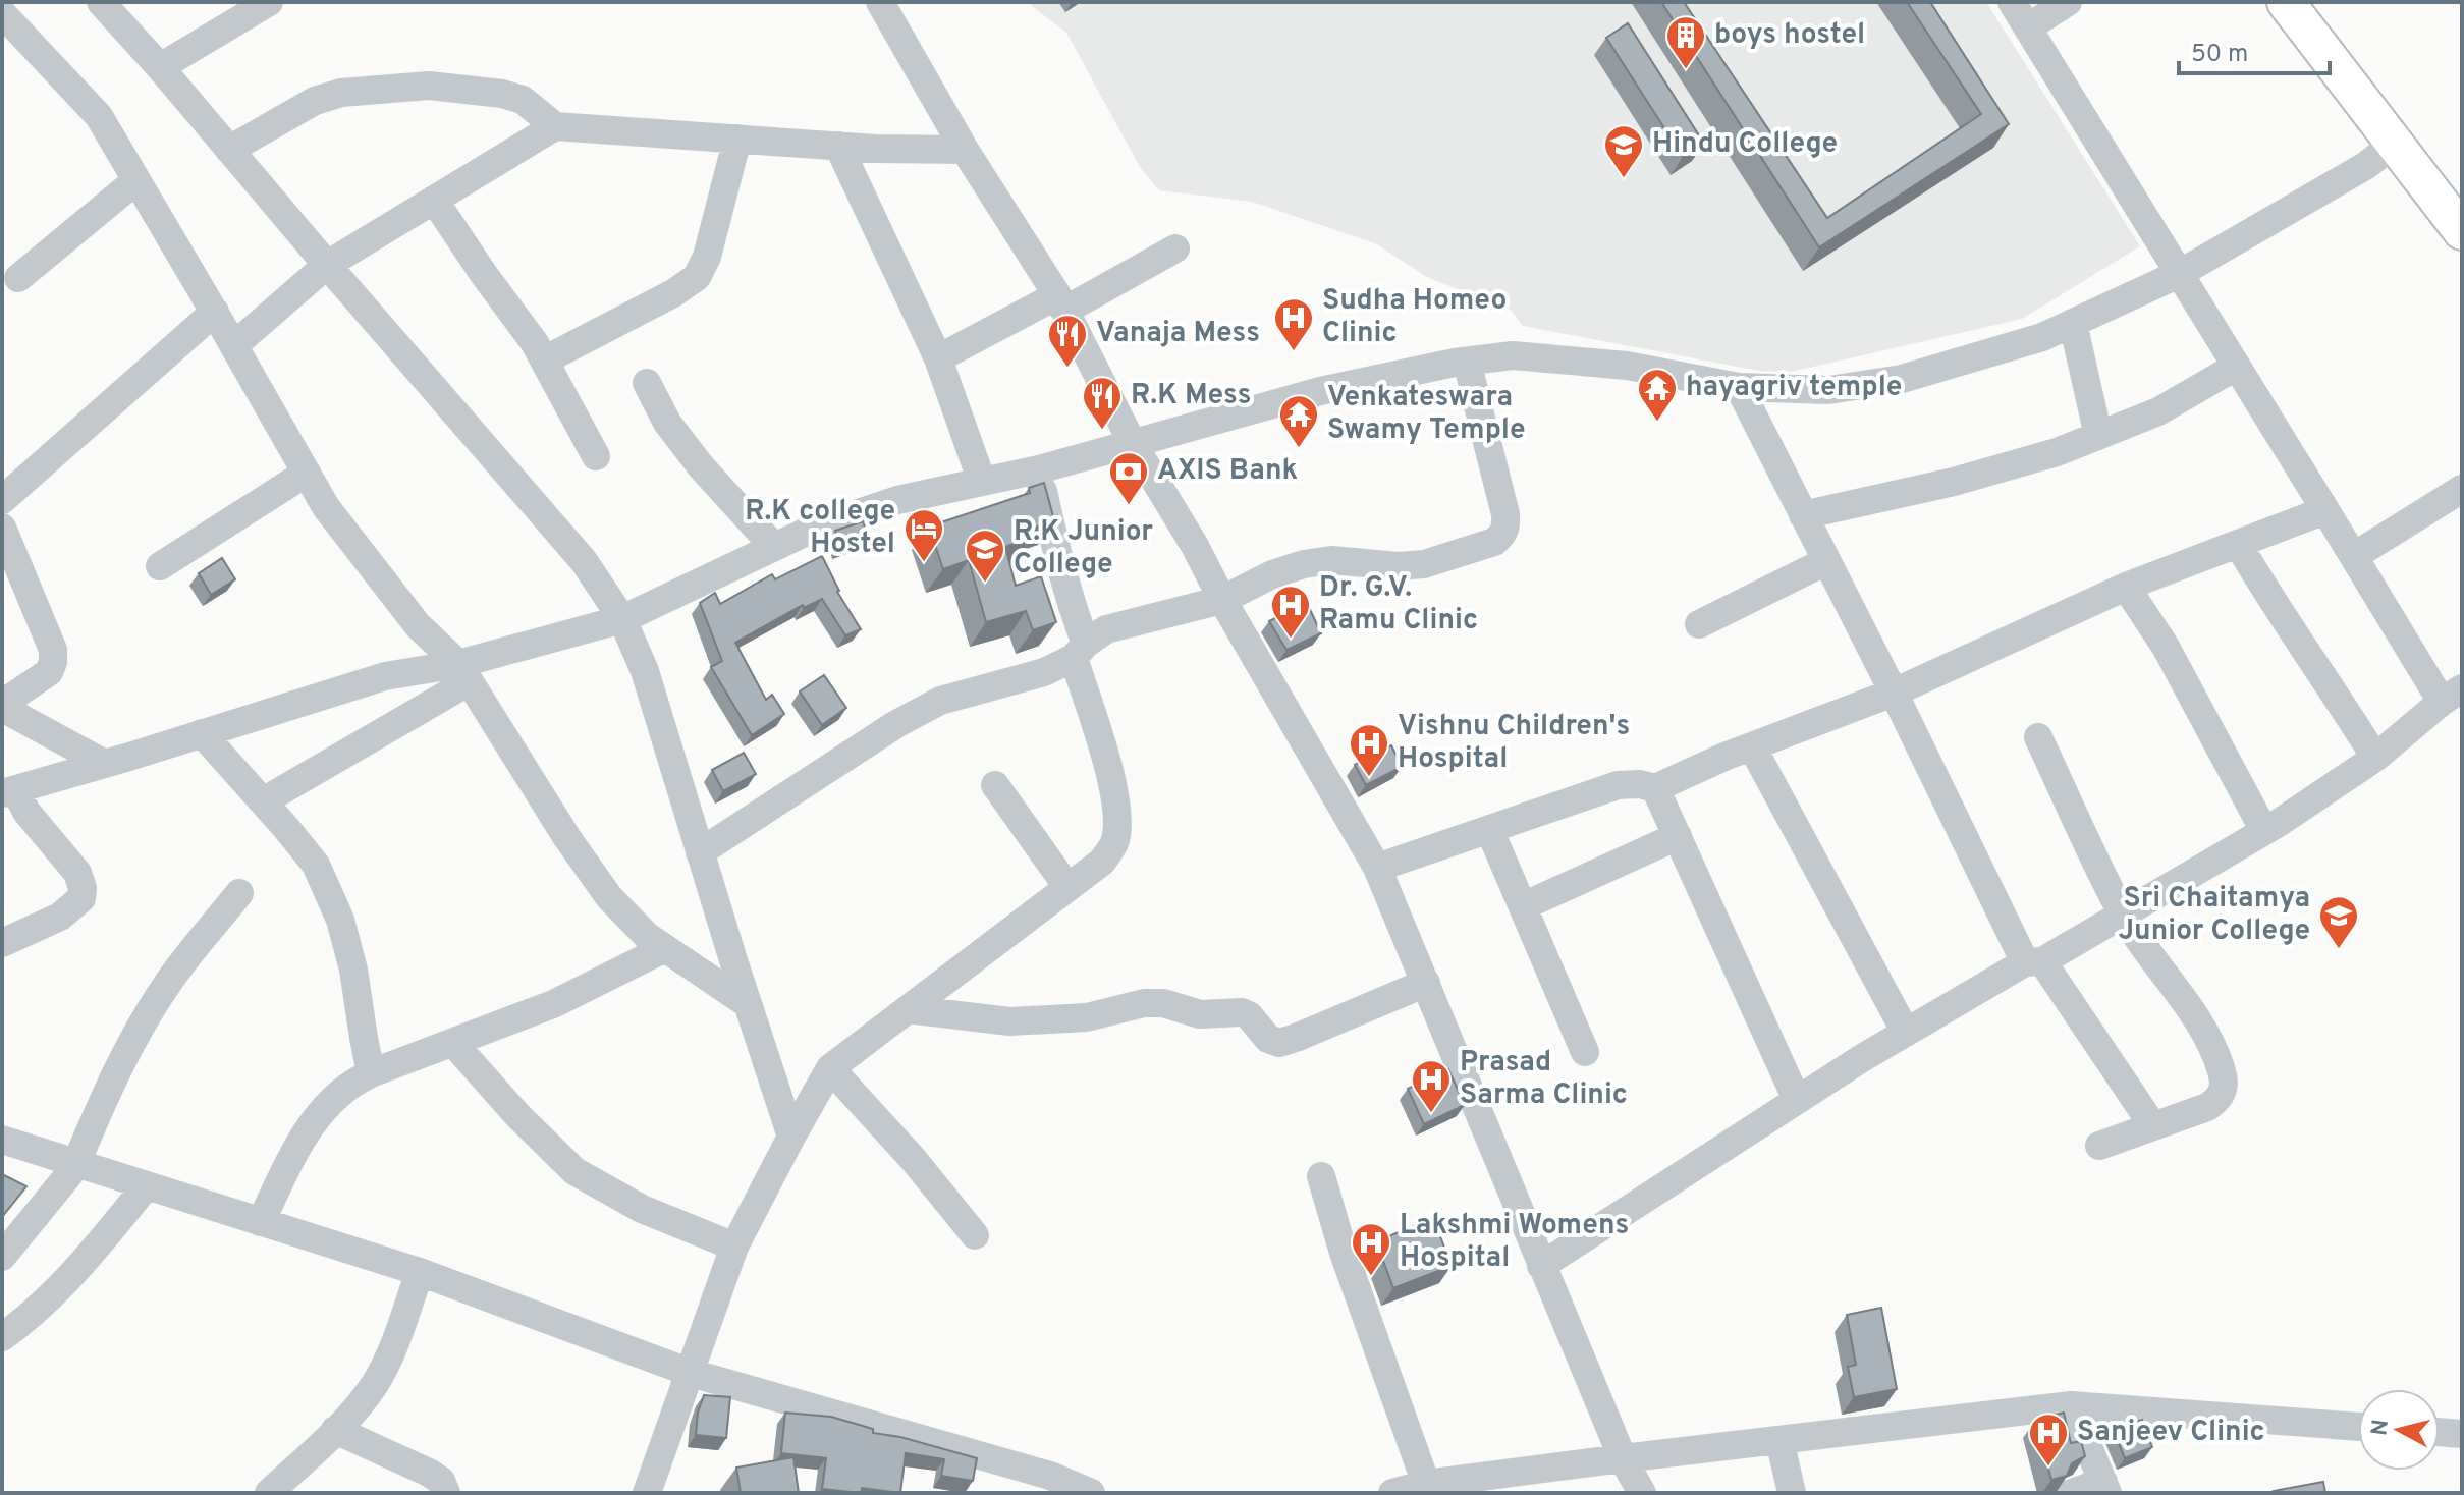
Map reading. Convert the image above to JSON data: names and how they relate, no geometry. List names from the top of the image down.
{
  "places": {
    "building": ["boys hostel"],
    "school or university": ["Hindu College", "R.K Junior College", "Sri Chaitamya Junior College"],
    "hospital": [
      "Sudha Homeo Clinic",
      "Dr. G.V. Ramu Clinic",
      "Vishnu Children's Hospital",
      "Prasad Sarma Clinic",
      "Lakshmi Womens Hospital",
      "Sanjeev Clinic"
    ],
    "restaurant": ["Vanaja Mess", "R.K Mess"],
    "temple": ["hayagriv temple", "Venkateswara Swamy Temple"],
    "bank": ["AXIS Bank"],
    "hotel": ["R.K college Hostel"]
  },
  "scale_bar": "50 m",
  "north": "left"
}
